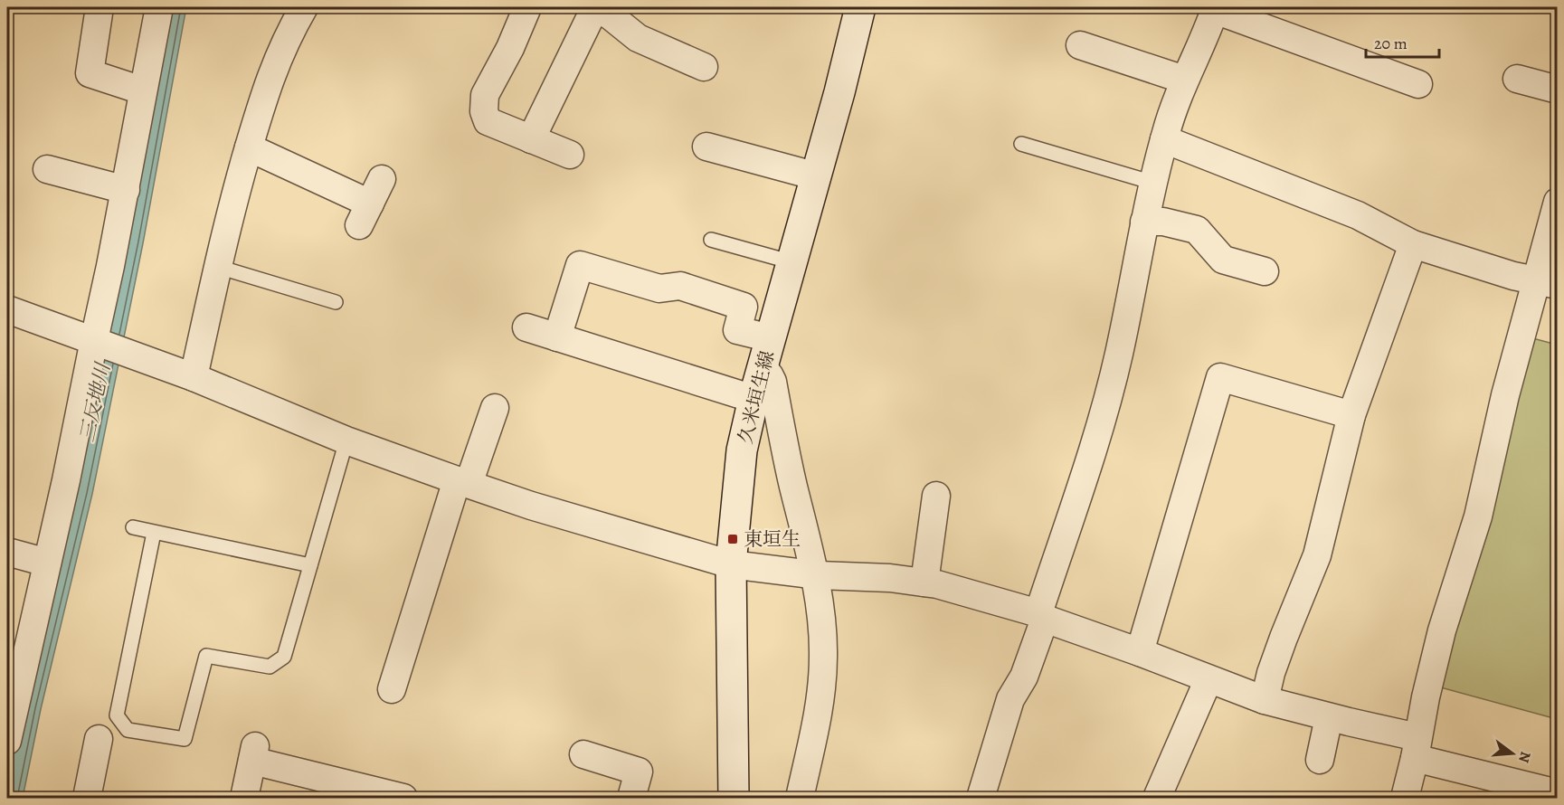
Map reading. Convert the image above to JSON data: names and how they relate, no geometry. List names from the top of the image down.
{
  "streets": {
    "main road": ["久米垣生線"]
  },
  "water": ["三反地川"],
  "places": {
    "transit": ["東垣生"]
  },
  "scale_bar": "20 m",
  "north": "right"
}
